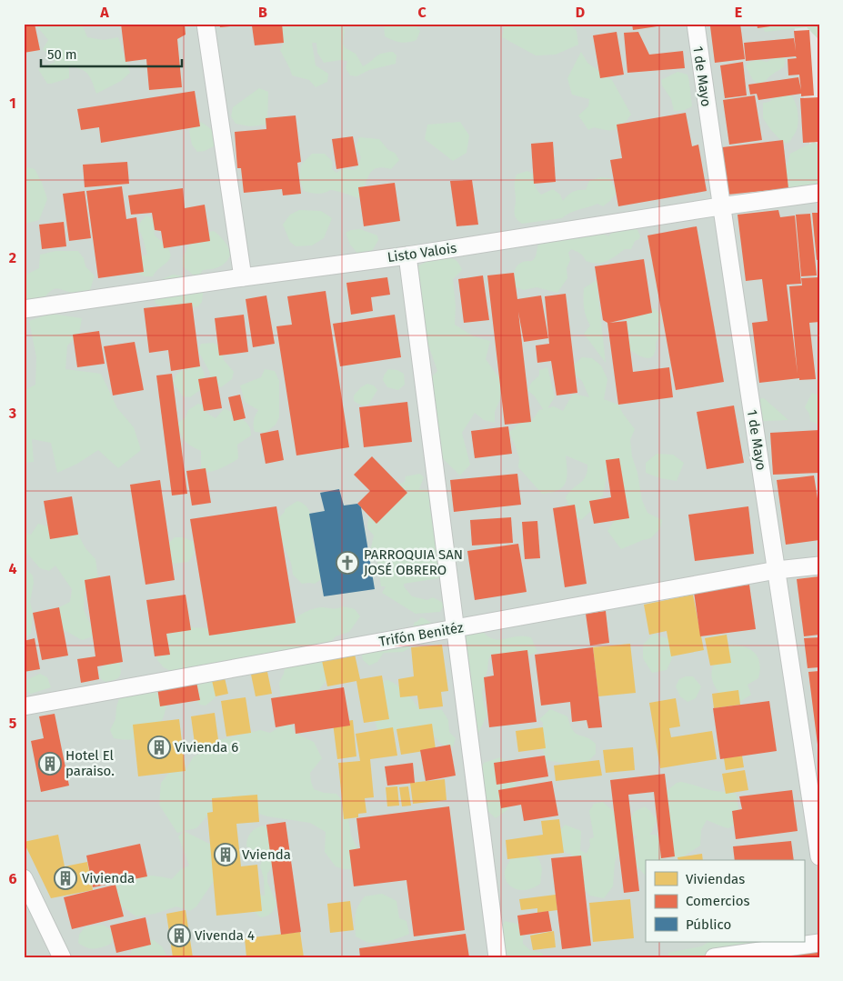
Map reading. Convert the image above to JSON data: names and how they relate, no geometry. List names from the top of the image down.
{
  "streets": {
    "street": ["1 de Mayo", "Listo Valois", "Trifón Benitéz"]
  },
  "crossings": [
    ["1 de Mayo", "Listo Valois"],
    ["1 de Mayo", "Trifón Benitéz"]
  ],
  "places": {
    "church": ["PARROQUIA SAN JOSÉ OBRERO"],
    "building": [
      "Vivienda 6",
      "Hotel El paraiso.",
      "Vvienda",
      "Vivienda",
      "Vivenda 4"
    ]
  },
  "legend": ["Viviendas", "Comercios", "Público"],
  "scale_bar": "50 m",
  "grid": {
    "columns": [
      "A",
      "B",
      "C",
      "D",
      "E"
    ],
    "rows": [
      "1",
      "2",
      "3",
      "4",
      "5",
      "6"
    ]
  }
}
